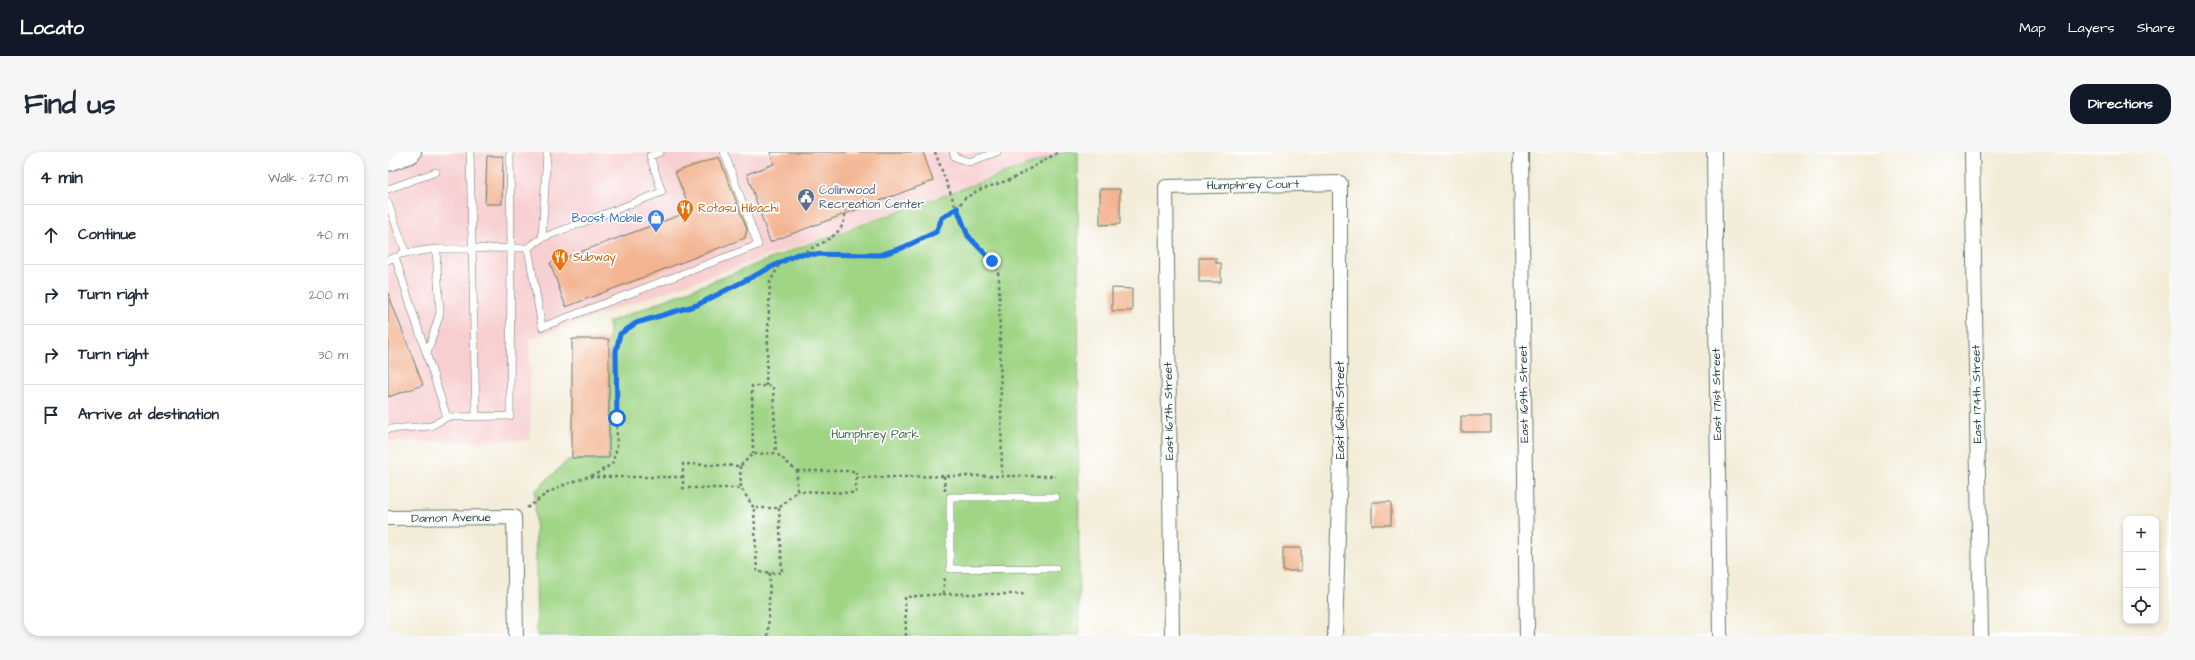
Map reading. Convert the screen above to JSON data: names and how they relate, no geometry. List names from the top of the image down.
{
  "streets": {
    "street": [
      "Humphrey Court",
      "East 169th Street",
      "East 171st Street",
      "East 174th Street",
      "East 168th Street",
      "East 167th Street",
      "Damon Avenue"
    ]
  },
  "crossings": [
    ["Humphrey Court", "East 168th Street"],
    ["Humphrey Court", "East 167th Street"]
  ],
  "parks": ["Humphrey Park"],
  "places": {
    "public building": ["Collinwood Recreation Center"],
    "restaurant": ["Rotasu Hibachi", "Subway"],
    "shop": ["Boost Mobile"]
  },
  "page": {
    "header": "Locato",
    "nav": ["Map", "Layers", "Share"],
    "buttons": "Directions",
    "title": "Find us",
    "heading": ["4 min", "Walk · 270 m"],
    "list": [
      ["Continue", "40 m"],
      ["Turn right", "200 m"],
      ["Turn right", "30 m"],
      "Arrive at destination"
    ],
    "map_buttons": ["+", "−"]
  }
}
